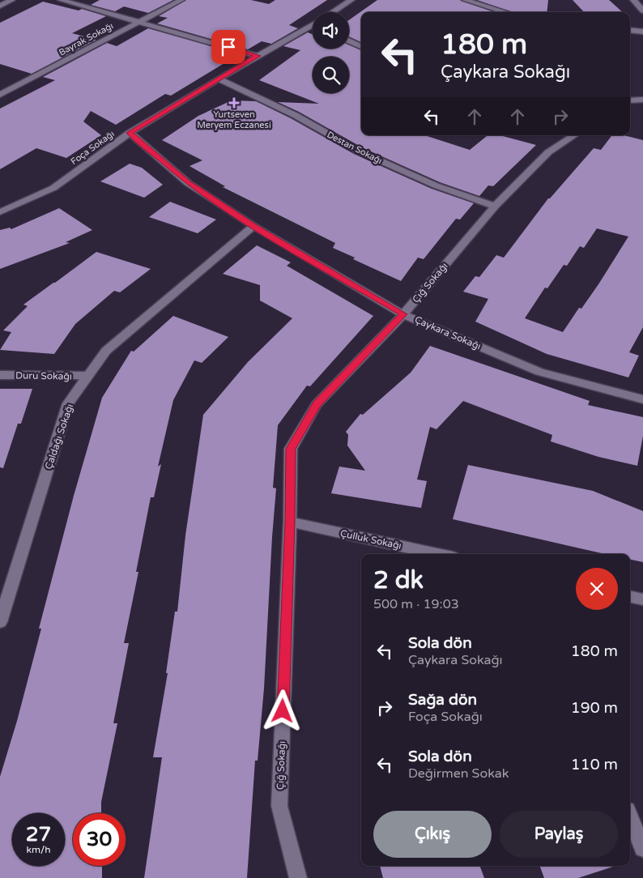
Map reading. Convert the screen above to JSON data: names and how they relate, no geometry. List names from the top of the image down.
{
  "streets": {
    "street": [
      "Bayrak Sokağı",
      "Foça Sokağı",
      "Destan Sokağı",
      "Çığ Sokağı",
      "Çaykara Sokağı",
      "Duru Sokağı",
      "Çaldağı Sokağı",
      "Çulluk Sokağı"
    ]
  },
  "crossings": [
    ["Foça Sokağı", "Destan Sokağı"],
    ["Foça Sokağı", "Çaykara Sokağı"],
    ["Destan Sokağı", "Çığ Sokağı"],
    ["Çığ Sokağı", "Çaykara Sokağı"],
    ["Çığ Sokağı", "Çulluk Sokağı"],
    ["Çaykara Sokağı", "Çaldağı Sokağı"],
    ["Duru Sokağı", "Çaldağı Sokağı"]
  ],
  "places": {
    "health": ["Yurtseven Meryem Eczanesi"]
  },
  "page": {
    "turn": ["180 m", "Çaykara Sokağı"],
    "heading": ["2 dk", "500 m · 19:03"],
    "list": [
      {
        "name": "Sola dön",
        "note": "Çaykara Sokağı",
        "value": "180 m"
      },
      {
        "name": "Sağa dön",
        "note": "Foça Sokağı",
        "value": "190 m"
      },
      {
        "name": "Sola dön",
        "note": "Değirmen Sokak",
        "value": "110 m"
      }
    ],
    "buttons": ["Çıkış", "Paylaş"],
    "speed": "27 km/h",
    "limit": "30"
  }
}
